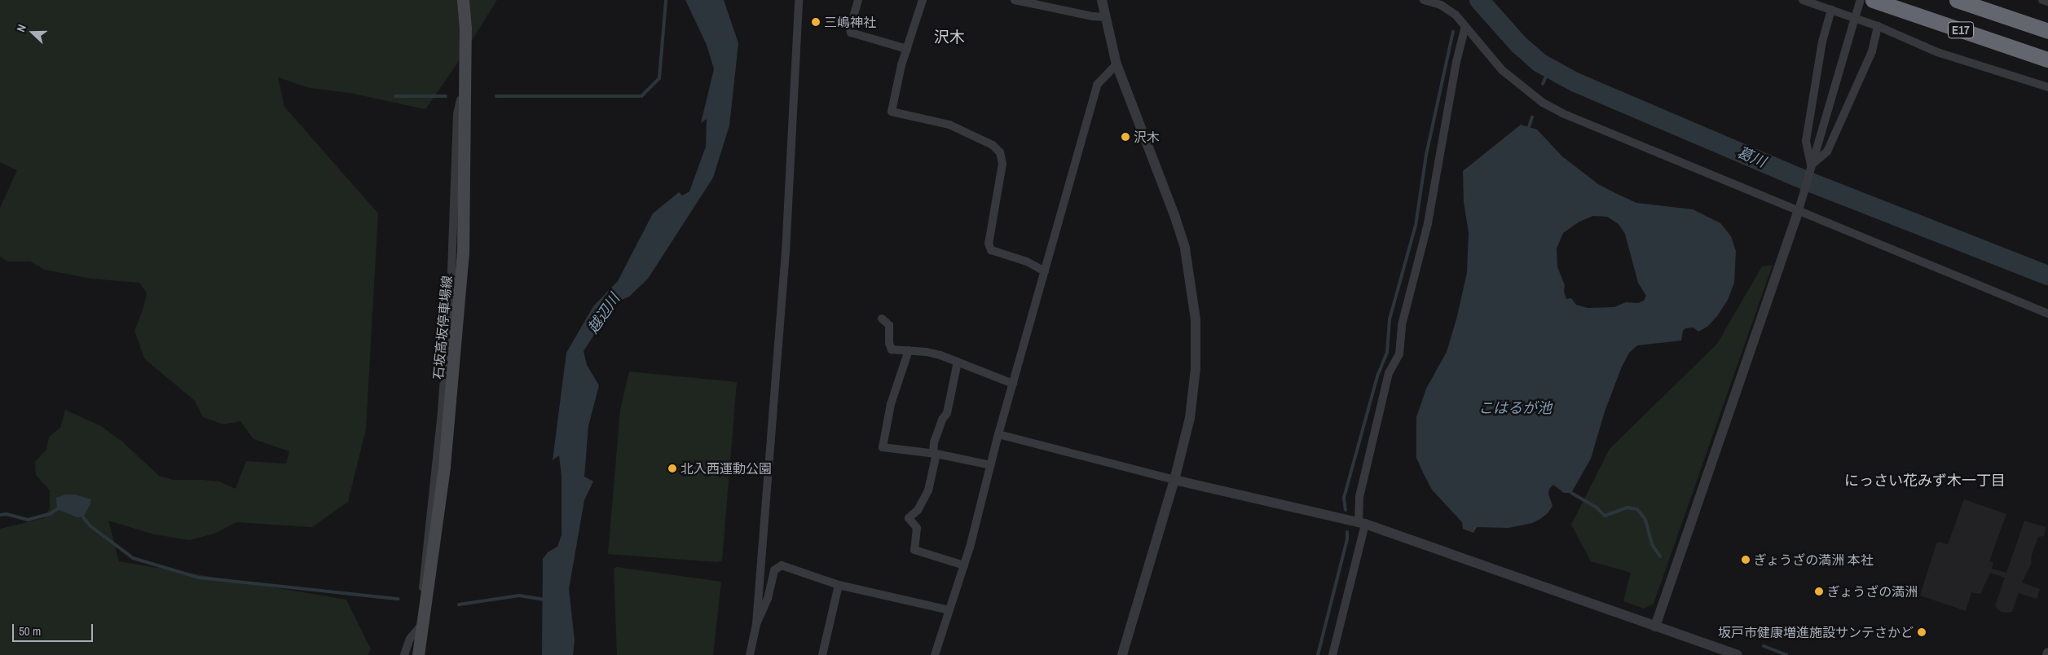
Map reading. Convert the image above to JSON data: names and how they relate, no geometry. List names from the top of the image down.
{
  "streets": {
    "highway": ["E17"],
    "main road": ["石坂高坂停車場線"]
  },
  "districts": ["沢木", "にっさい花みず木一丁目"],
  "water": ["葛川", "越辺川", "こはるが池"],
  "places": [
    "三嶋神社",
    "沢木",
    "北入西運動公園",
    "ぎょうざの満洲 本社",
    "ぎょうざの満洲",
    "坂戸市健康増進施設サンテさかど"
  ],
  "scale_bar": "50 m",
  "north": "left"
}
